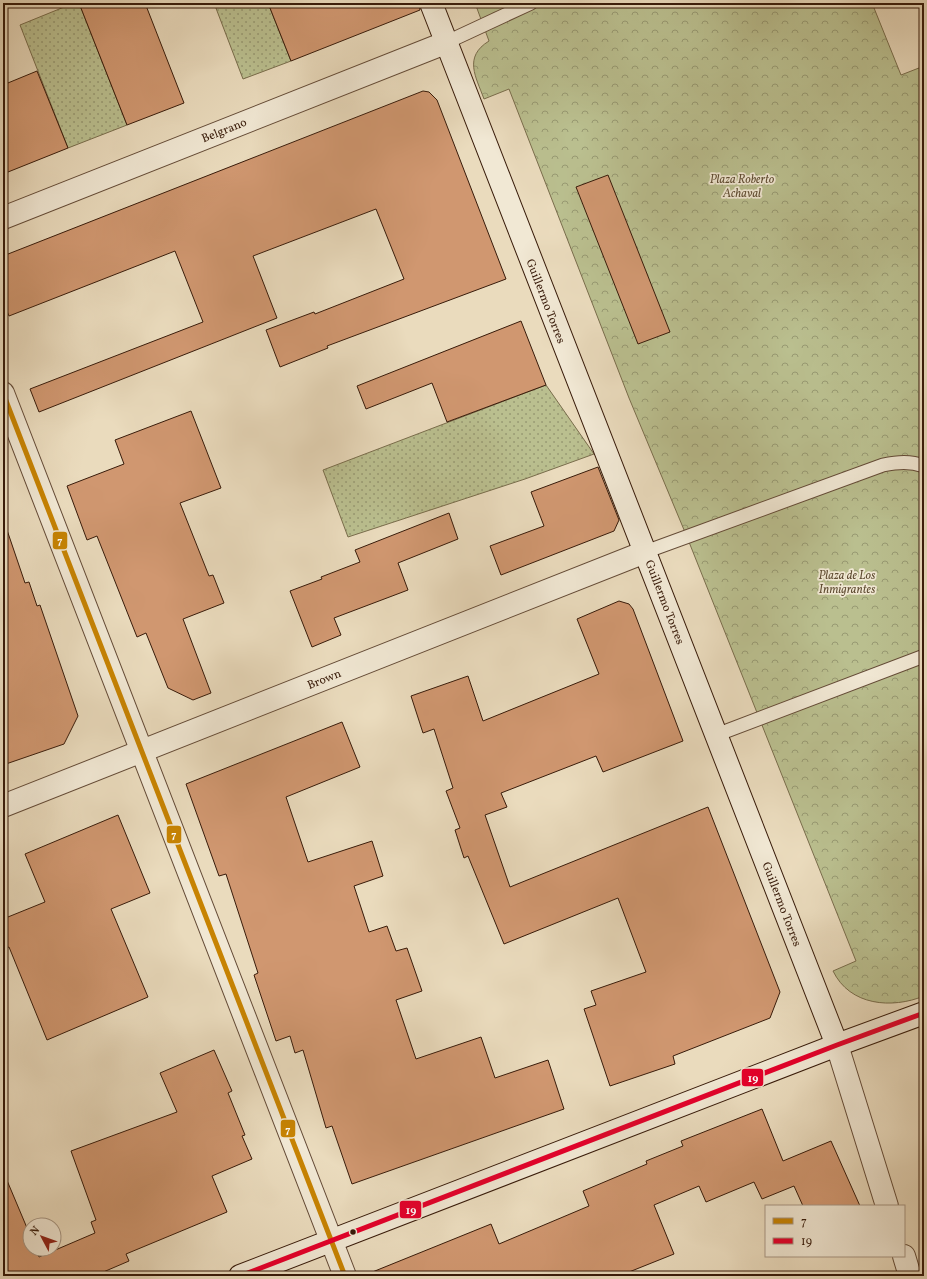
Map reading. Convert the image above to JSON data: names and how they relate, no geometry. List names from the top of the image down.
{
  "streets": {
    "street": ["Belgrano", "Guillermo Torres", "Brown"]
  },
  "crossings": [
    ["Belgrano", "Guillermo Torres"],
    ["Guillermo Torres", "Brown"]
  ],
  "parks": ["Plaza Roberto Achaval", "Plaza de Los Inmigrantes"],
  "lines": ["transit line 7", "transit line 19"],
  "legend": ["7", "19"],
  "north": "top left"
}
